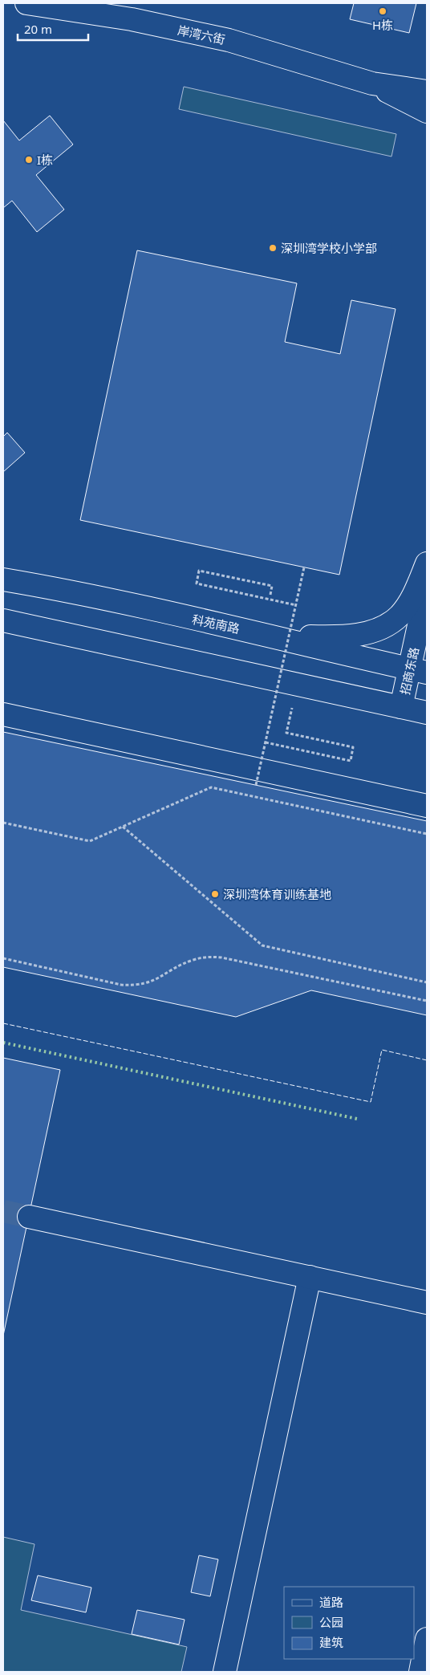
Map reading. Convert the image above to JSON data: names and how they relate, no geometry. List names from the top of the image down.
{
  "streets": {
    "main road": ["岸湾六街", "科苑南路", "招商东路"]
  },
  "crossings": [
    ["科苑南路", "招商东路"]
  ],
  "places": [
    "H栋",
    "I栋",
    "深圳湾学校小学部",
    "深圳湾体育训练基地"
  ],
  "legend": ["道路", "公园", "建筑"],
  "scale_bar": "20 m"
}
